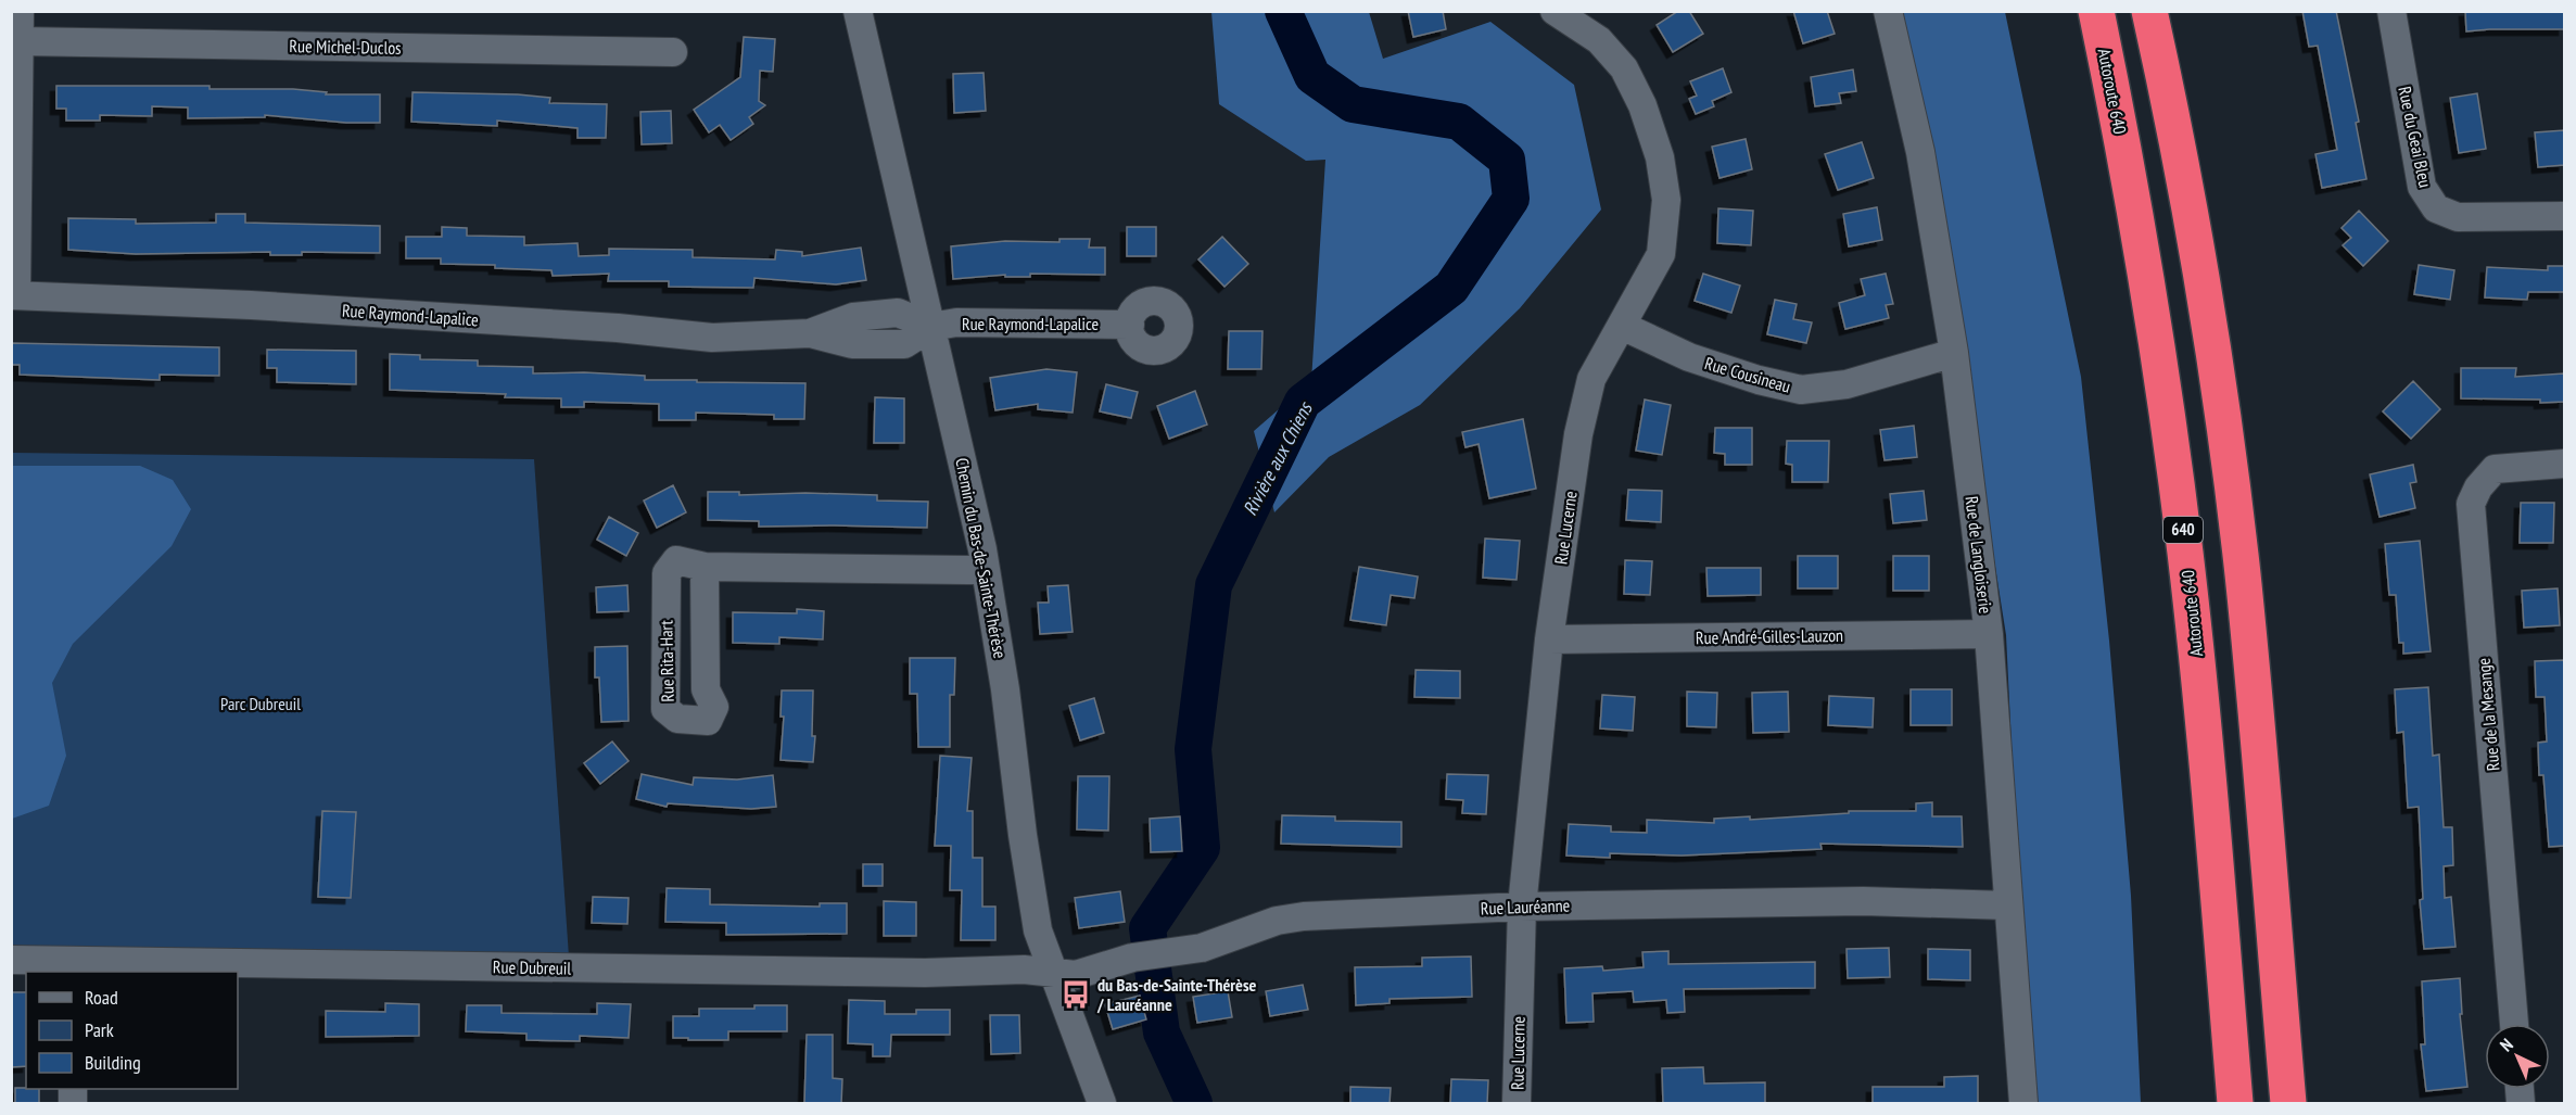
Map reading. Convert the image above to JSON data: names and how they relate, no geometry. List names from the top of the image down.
{
  "streets": {
    "highway": ["Autoroute 640", "640"],
    "street": [
      "Rue Michel-Duclos",
      "Rue du Geai Bleu",
      "Rue Raymond-Lapalice",
      "Rue Cousineau",
      "Rue Lucerne",
      "Rue de Langloiserie",
      "Chemin du Bas-de-Sainte-Thérèse",
      "Rue André-Gilles-Lauzon",
      "Rue Rita-Hart",
      "Rue de la Mesange",
      "Rue Lauréanne",
      "Rue Dubreuil"
    ]
  },
  "crossings": [
    ["Rue Raymond-Lapalice", "Chemin du Bas-de-Sainte-Thérèse"],
    ["Rue Cousineau", "Rue Lucerne"],
    ["Rue Cousineau", "Rue de Langloiserie"],
    ["Rue Lucerne", "Rue André-Gilles-Lauzon"],
    ["Rue Lucerne", "Rue Lauréanne"],
    ["Rue de Langloiserie", "Rue André-Gilles-Lauzon"],
    ["Rue de Langloiserie", "Rue Lauréanne"],
    ["Chemin du Bas-de-Sainte-Thérèse", "Rue Rita-Hart"],
    ["Chemin du Bas-de-Sainte-Thérèse", "Rue Lauréanne"],
    ["Chemin du Bas-de-Sainte-Thérèse", "Rue Dubreuil"],
    ["Rue Lauréanne", "Rue Dubreuil"]
  ],
  "water": ["Rivière aux Chiens"],
  "parks": ["Parc Dubreuil"],
  "places": {
    "bus stop": ["du Bas-de-Sainte-Thérèse / Lauréanne"]
  },
  "legend": ["Road", "Park", "Building"],
  "north": "top left"
}
